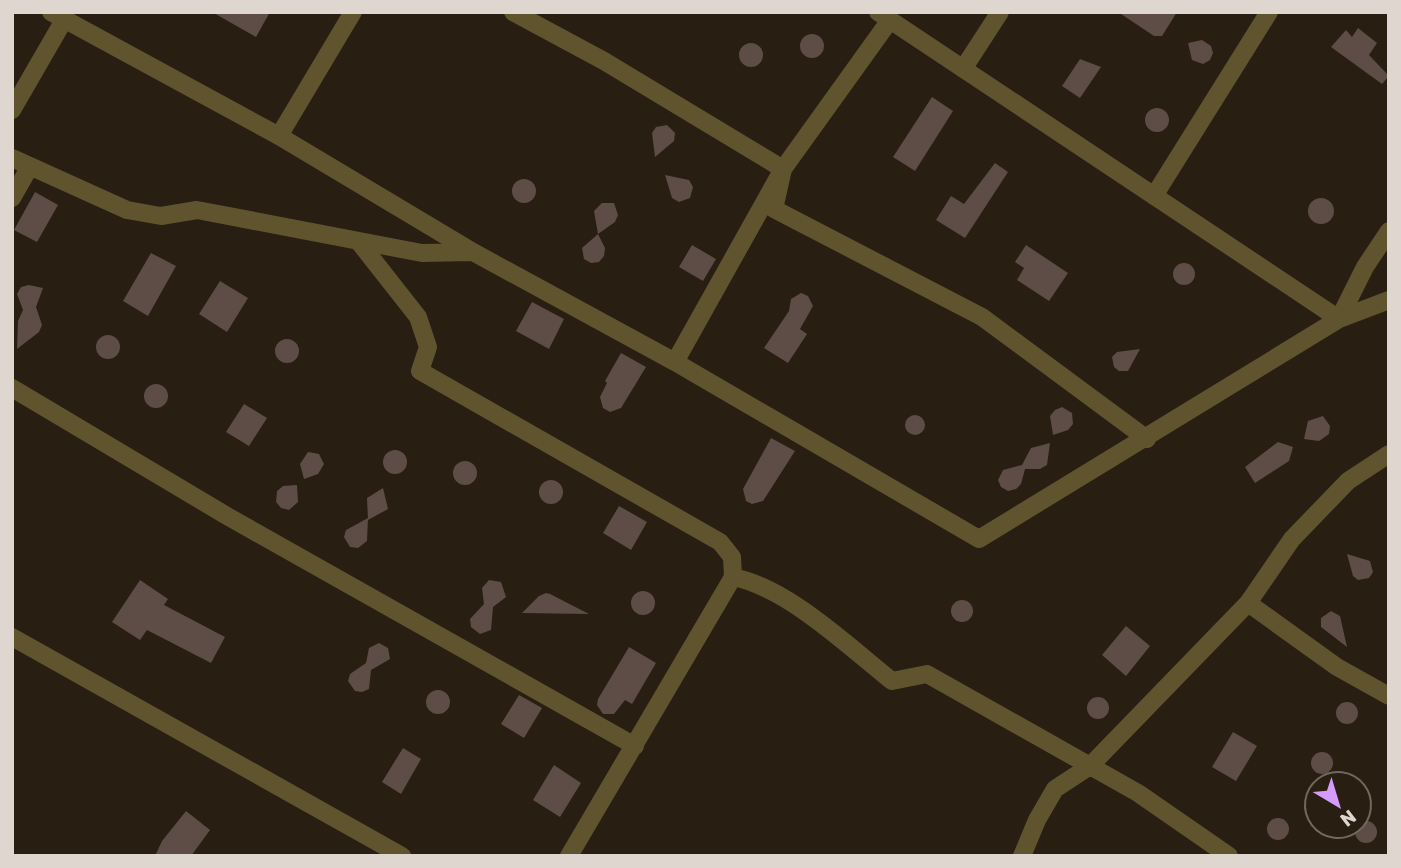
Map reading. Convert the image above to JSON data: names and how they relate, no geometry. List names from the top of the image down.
{
  "north": "bottom right"
}
